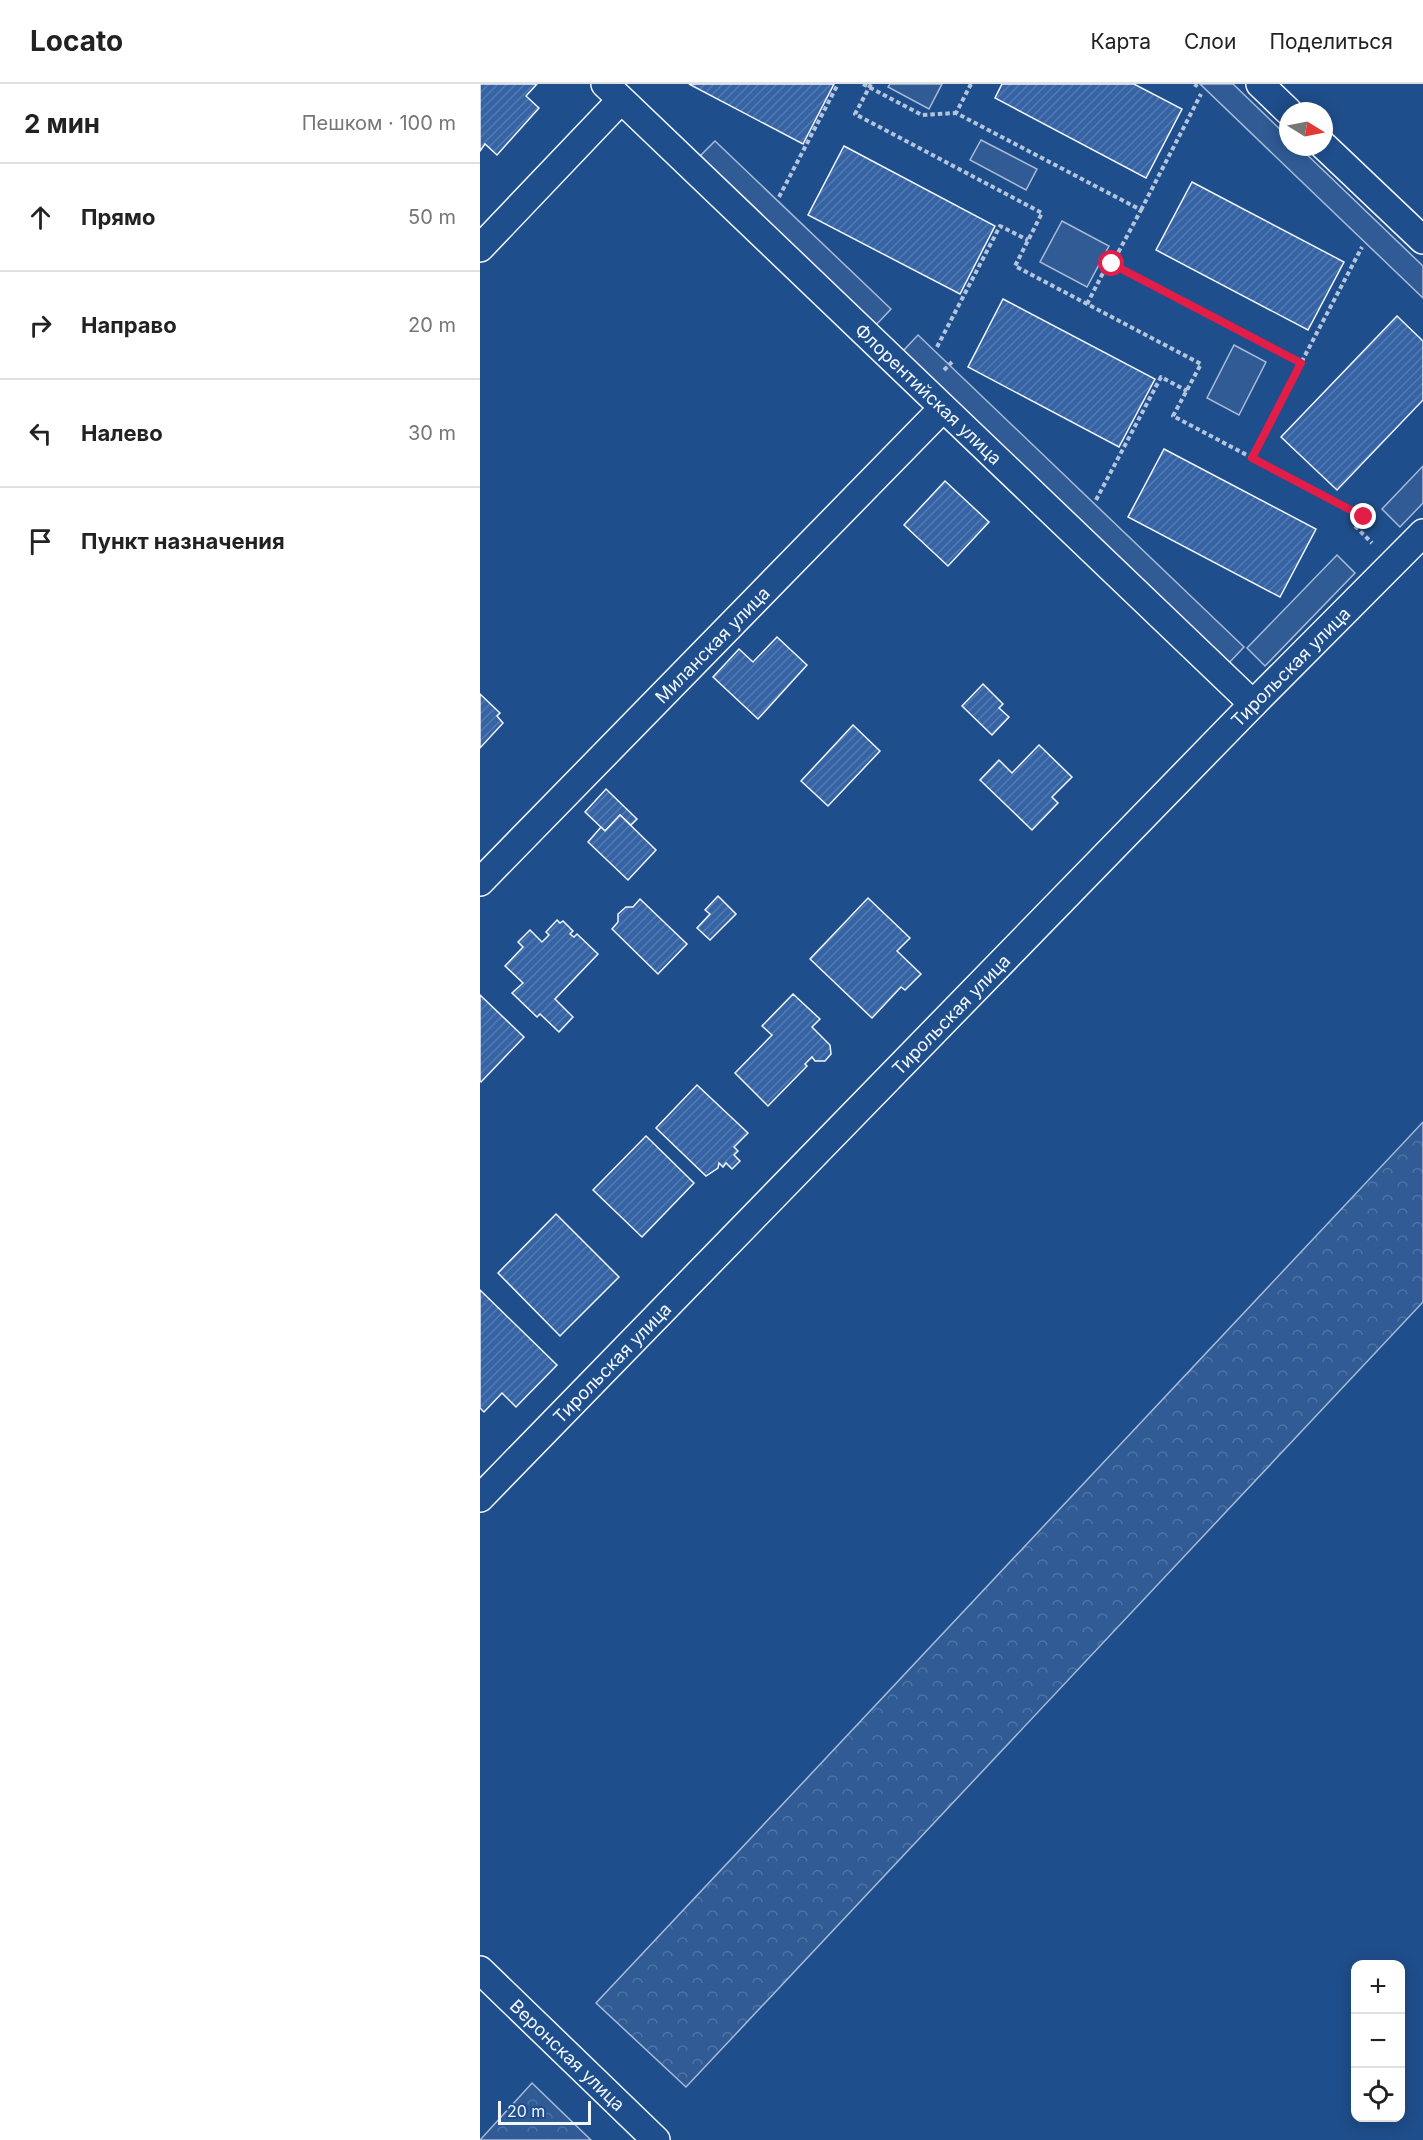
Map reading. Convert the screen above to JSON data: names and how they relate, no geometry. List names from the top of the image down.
{
  "streets": {
    "street": [
      "Флорентийская улица",
      "Миланская улица",
      "Тирольская улица",
      "Веронская улица"
    ]
  },
  "crossings": [
    ["Флорентийская улица", "Миланская улица"],
    ["Флорентийская улица", "Тирольская улица"]
  ],
  "scale_bar": "20 m",
  "north": "right",
  "page": {
    "header": "Locato",
    "nav": ["Карта", "Слои", "Поделиться"],
    "heading": ["2 мин", "Пешком · 100 m"],
    "list": [
      ["Прямо", "50 m"],
      ["Направо", "20 m"],
      ["Налево", "30 m"],
      "Пункт назначения"
    ],
    "map_buttons": ["+", "−"],
    "scale": "20 m"
  }
}
